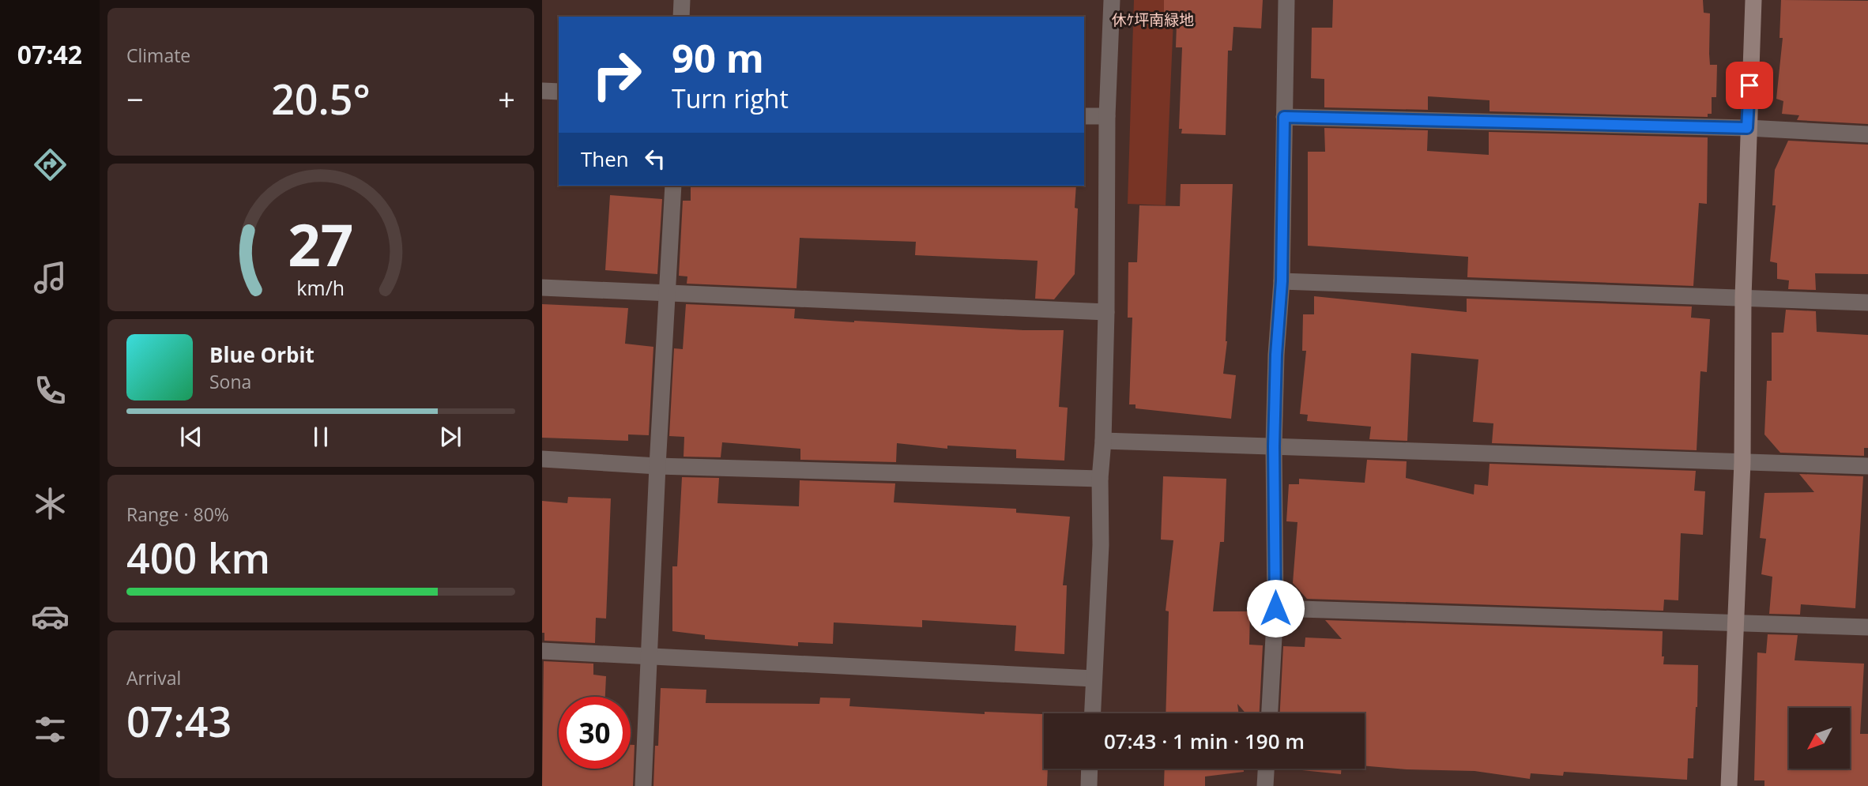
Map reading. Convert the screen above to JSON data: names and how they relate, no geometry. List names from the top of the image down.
{
  "parks": ["休ｹ坪南緑地"],
  "north": "bottom left",
  "page": {
    "tabs": "07:42",
    "tile": [
      "Climate",
      ["Range · 80%", "400 km"],
      ["Arrival", "07:43"]
    ],
    "turn": ["90 m", "Turn right"],
    "heat": ["−", "20.5°", "+"],
    "then": "Then",
    "song": ["Blue Orbit", "Sona"],
    "limit": "30",
    "trip": "07:43 · 1 min · 190 m",
    "gauge": ["27", "km/h"]
  }
}
